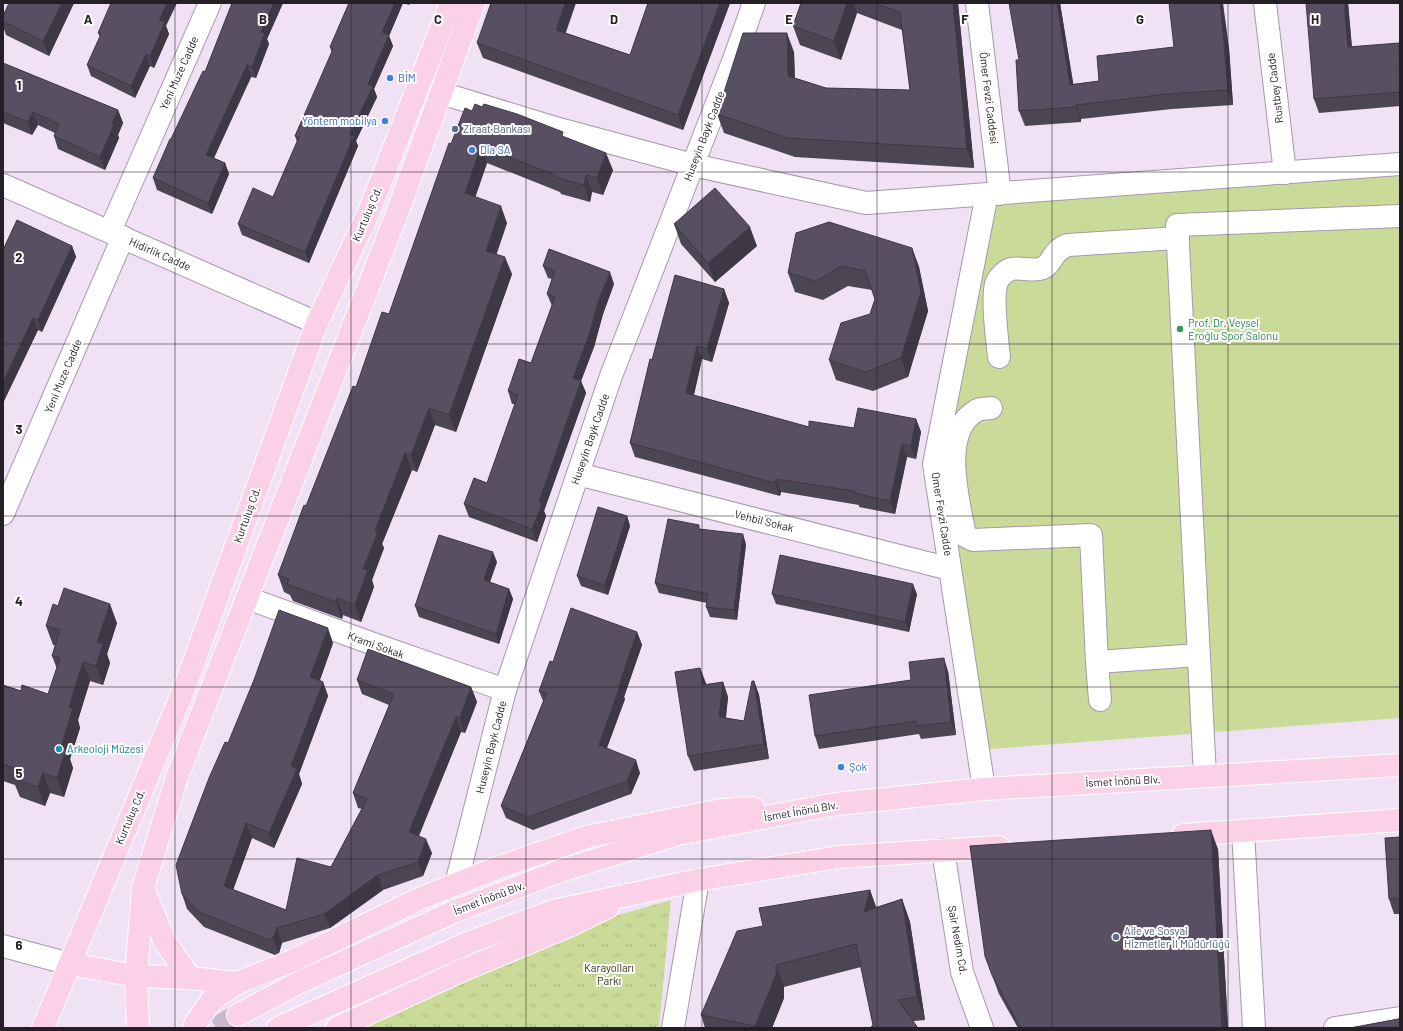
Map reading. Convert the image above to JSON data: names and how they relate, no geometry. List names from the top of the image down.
{
  "streets": {
    "main road": ["Kurtuluş Cd.", "İsmet İnönü Blv."],
    "street": [
      "Yeni Muze Cadde",
      "Rustbey Cadde",
      "Ömer Fevzi Caddesi",
      "Huseyin Bayk Cadde",
      "Hidirlik Cadde",
      "Omer Fevzi Cadde",
      "Vehbil Sokak",
      "Krami Sokak",
      "Şair Nedim Cd."
    ]
  },
  "crossings": [
    ["Yeni Muze Cadde", "Hidirlik Cadde"],
    ["Ömer Fevzi Caddesi", "Omer Fevzi Cadde"],
    ["Huseyin Bayk Cadde", "Vehbil Sokak"],
    ["Huseyin Bayk Cadde", "Krami Sokak"],
    ["Kurtuluş Cd.", "Hidirlik Cadde"],
    ["Omer Fevzi Cadde", "Vehbil Sokak"],
    ["Omer Fevzi Cadde", "İsmet İnönü Blv."]
  ],
  "parks": ["Karayolları Parkı"],
  "places": [
    "BİM",
    "Yöntem mobilya",
    "Ziraat Bankası",
    "Dia SA",
    "Prof. Dr. Veysel Eroğlu Spor Salonu",
    "Arkeoloji Müzesi",
    "Şok",
    "Aile ve Sosyal Hizmetler İl Müdürlüğü"
  ],
  "grid": {
    "columns": [
      "A",
      "B",
      "C",
      "D",
      "E",
      "F",
      "G",
      "H"
    ],
    "rows": [
      "1",
      "2",
      "3",
      "4",
      "5",
      "6"
    ]
  }
}
